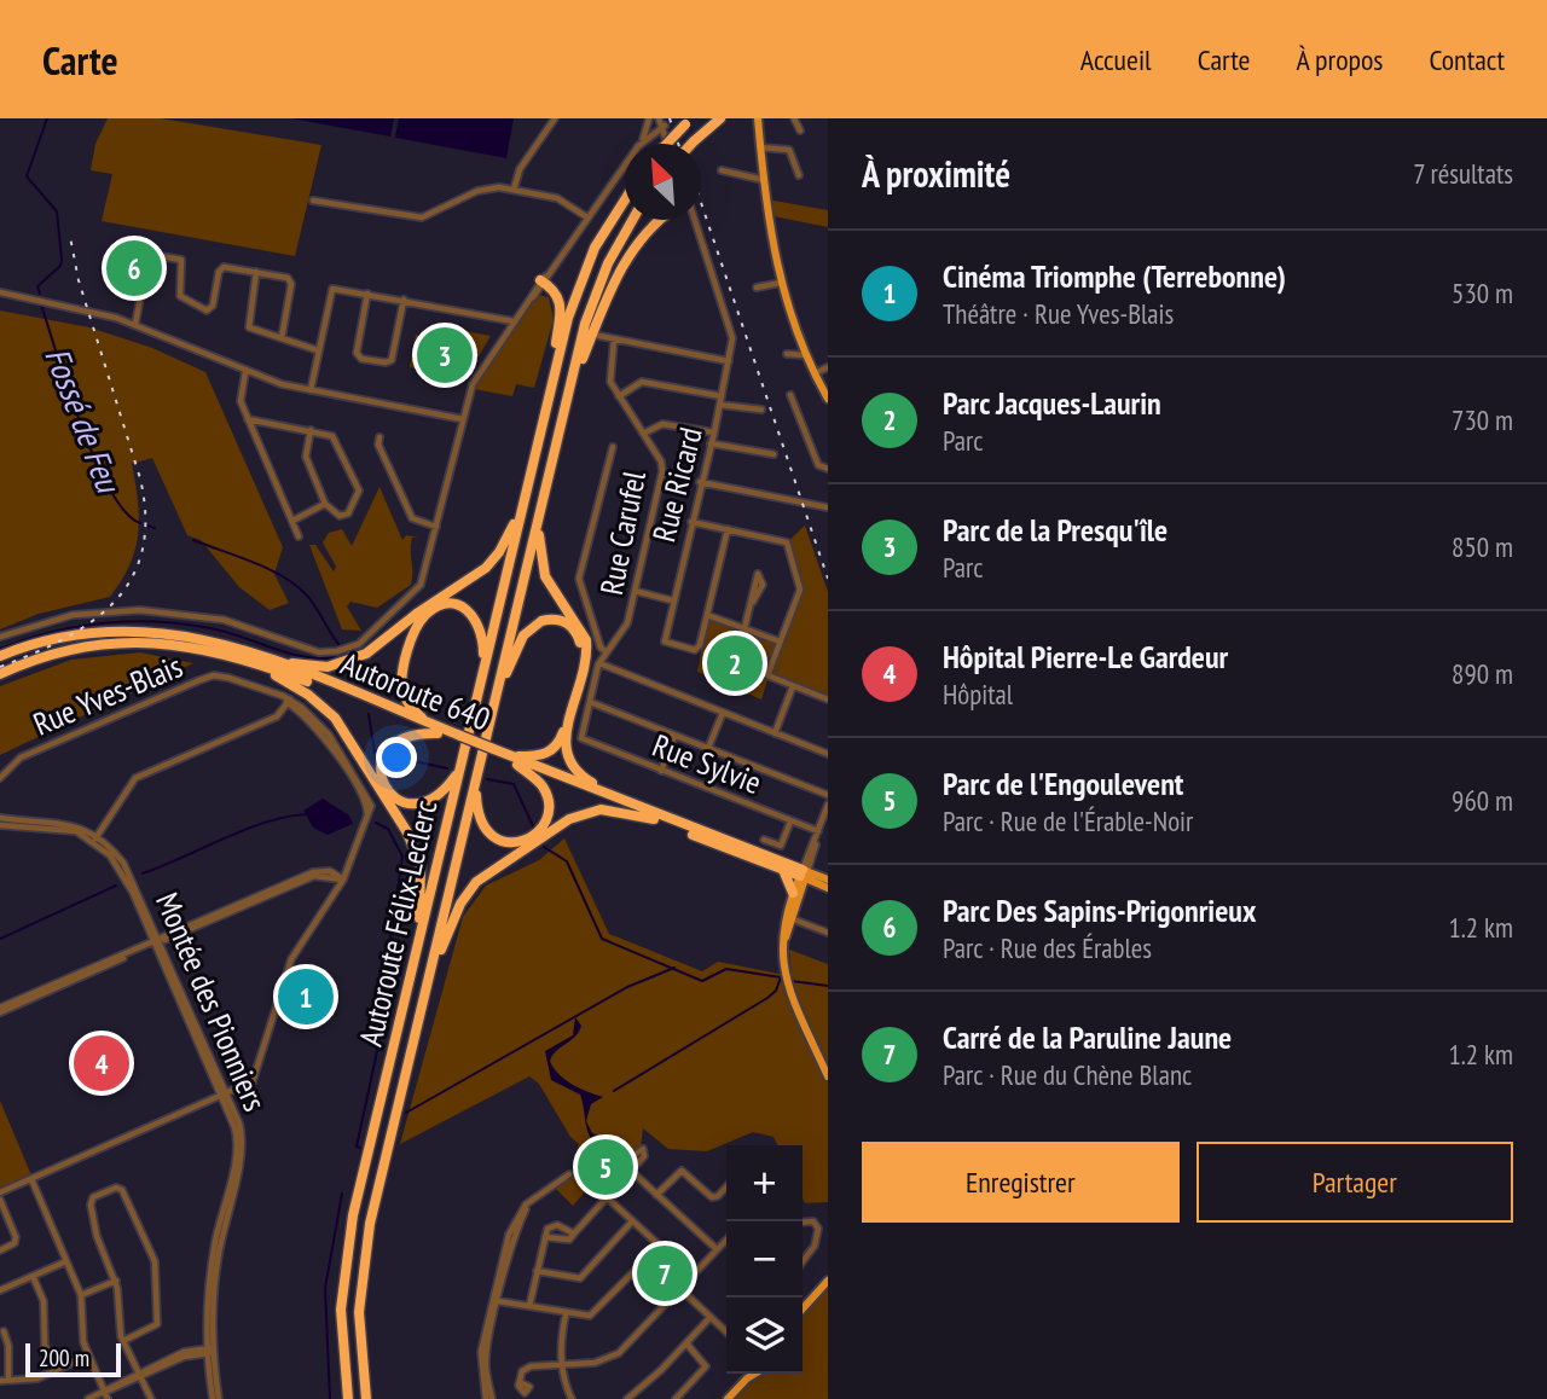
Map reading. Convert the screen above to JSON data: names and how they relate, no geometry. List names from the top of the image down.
{
  "streets": {
    "highway": ["Autoroute 640", "Autoroute Félix-Leclerc"],
    "street": [
      "Rue Ricard",
      "Rue Carufel",
      "Rue Yves-Blais",
      "Rue Sylvie",
      "Montée des Pionniers"
    ]
  },
  "crossings": [
    ["Rue Carufel", "Rue Sylvie"],
    ["Rue Yves-Blais", "Montée des Pionniers"]
  ],
  "water": ["Fossé de Feu"],
  "scale_bar": "200 m",
  "north": "top left",
  "page": {
    "header": "Carte",
    "nav": [
      "Accueil",
      "Carte",
      "À propos",
      "Contact"
    ],
    "heading": ["À proximité", "7 résultats"],
    "list": [
      {
        "mark": "1",
        "name": "Cinéma Triomphe (Terrebonne)",
        "note": "Théâtre · Rue Yves-Blais",
        "value": "530 m"
      },
      {
        "mark": "2",
        "name": "Parc Jacques-Laurin",
        "note": "Parc",
        "value": "730 m"
      },
      {
        "mark": "3",
        "name": "Parc de la Presqu'île",
        "note": "Parc",
        "value": "850 m"
      },
      {
        "mark": "4",
        "name": "Hôpital Pierre-Le Gardeur",
        "note": "Hôpital",
        "value": "890 m"
      },
      {
        "mark": "5",
        "name": "Parc de l'Engoulevent",
        "note": "Parc · Rue de l'Érable-Noir",
        "value": "960 m"
      },
      {
        "mark": "6",
        "name": "Parc Des Sapins-Prigonrieux",
        "note": "Parc · Rue des Érables",
        "value": "1.2 km"
      },
      {
        "mark": "7",
        "name": "Carré de la Paruline Jaune",
        "note": "Parc · Rue du Chène Blanc",
        "value": "1.2 km"
      }
    ],
    "pins": [
      "6",
      "3",
      "2",
      "1",
      "4",
      "5",
      "7"
    ],
    "buttons": ["Enregistrer", "Partager"],
    "map_buttons": ["+", "−"],
    "scale": "200 m"
  }
}
